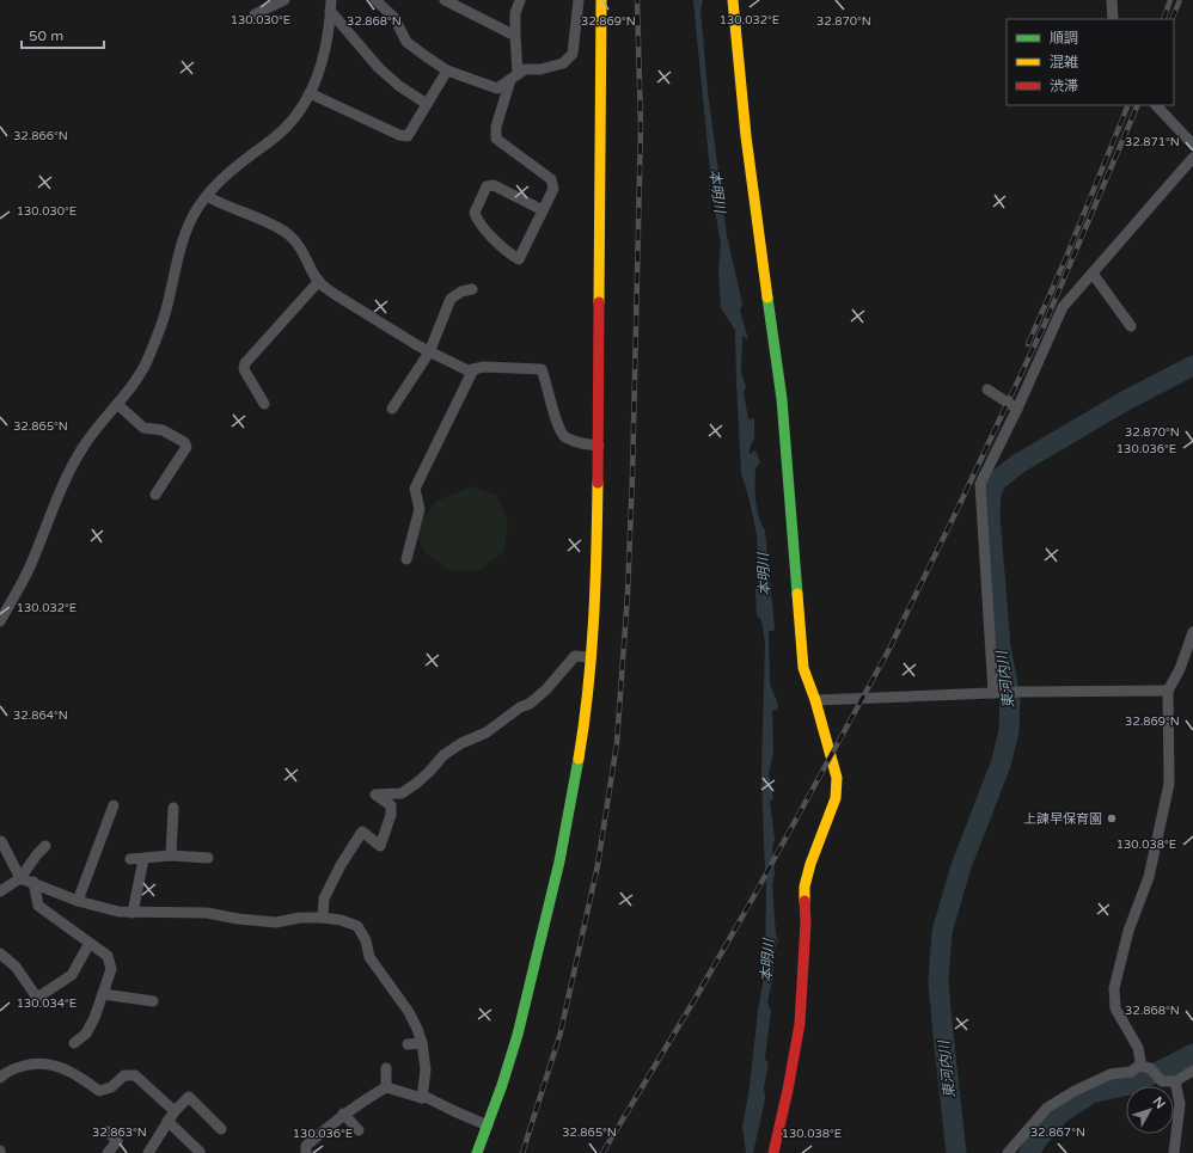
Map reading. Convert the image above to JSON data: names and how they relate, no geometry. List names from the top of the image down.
{
  "water": ["本明川", "東河内川"],
  "places": ["上諫早保育園"],
  "legend": ["順調", "混雑", "渋滞"],
  "scale_bar": "50 m",
  "north": "top right",
  "coordinates": [
    "130.030°E",
    "130.032°E",
    "32.868°N",
    "32.869°N",
    "32.870°N",
    "32.866°N",
    "32.871°N",
    "32.865°N",
    "130.036°E",
    "32.864°N",
    "130.038°E",
    "130.034°E",
    "32.863°N",
    "32.867°N"
  ]
}
